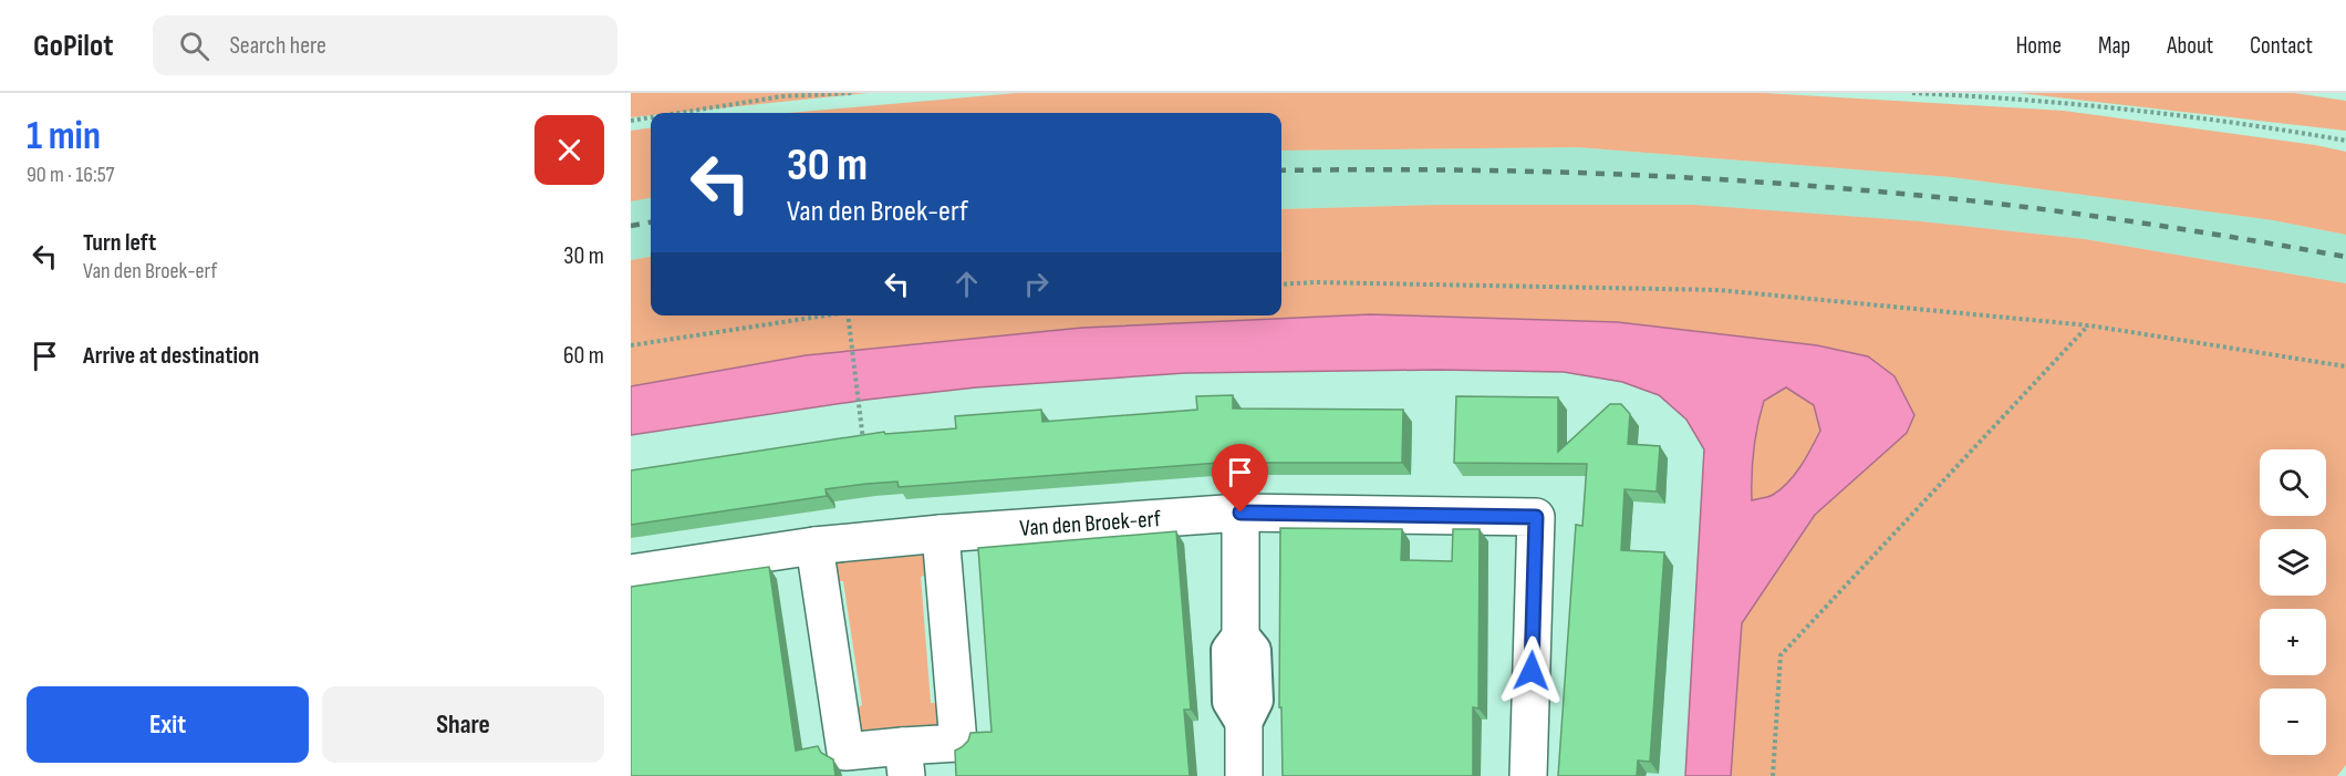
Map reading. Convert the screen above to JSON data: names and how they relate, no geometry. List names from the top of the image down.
{
  "streets": {
    "street": ["Van den Broek-erf"]
  },
  "page": {
    "header": "GoPilot",
    "search": "Search here",
    "nav": [
      "Home",
      "Map",
      "About",
      "Contact"
    ],
    "heading": ["1 min", "90 m · 16:57"],
    "turn": ["30 m", "Van den Broek-erf"],
    "list": [
      {
        "name": "Turn left",
        "note": "Van den Broek-erf",
        "value": "30 m"
      },
      {
        "name": "Arrive at destination",
        "value": "60 m"
      }
    ],
    "map_buttons": ["+", "−"],
    "buttons": ["Exit", "Share"]
  }
}
